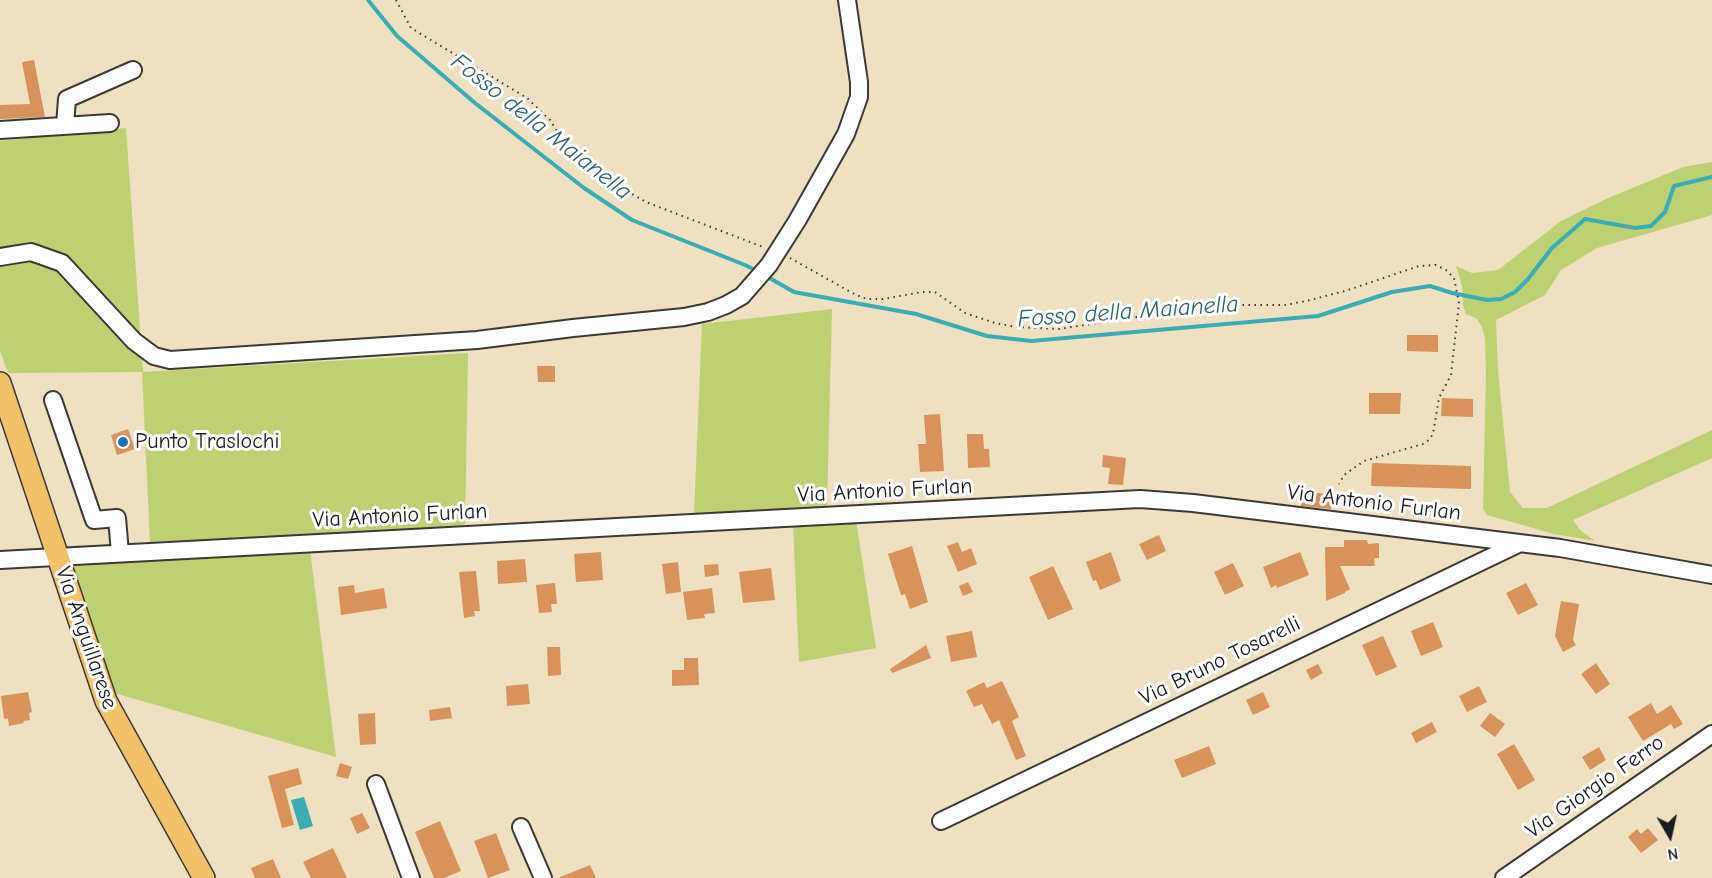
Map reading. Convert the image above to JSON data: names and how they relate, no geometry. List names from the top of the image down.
{
  "streets": {
    "main road": ["Via Anguillarese"],
    "street": ["Via Antonio Furlan", "Via Bruno Tosarelli", "Via Giorgio Ferro"]
  },
  "crossings": [
    ["Via Antonio Furlan", "Via Anguillarese"],
    ["Via Antonio Furlan", "Via Bruno Tosarelli"]
  ],
  "water": ["Fosso della Maianella"],
  "places": ["Punto Traslochi"],
  "north": "bottom"
}
